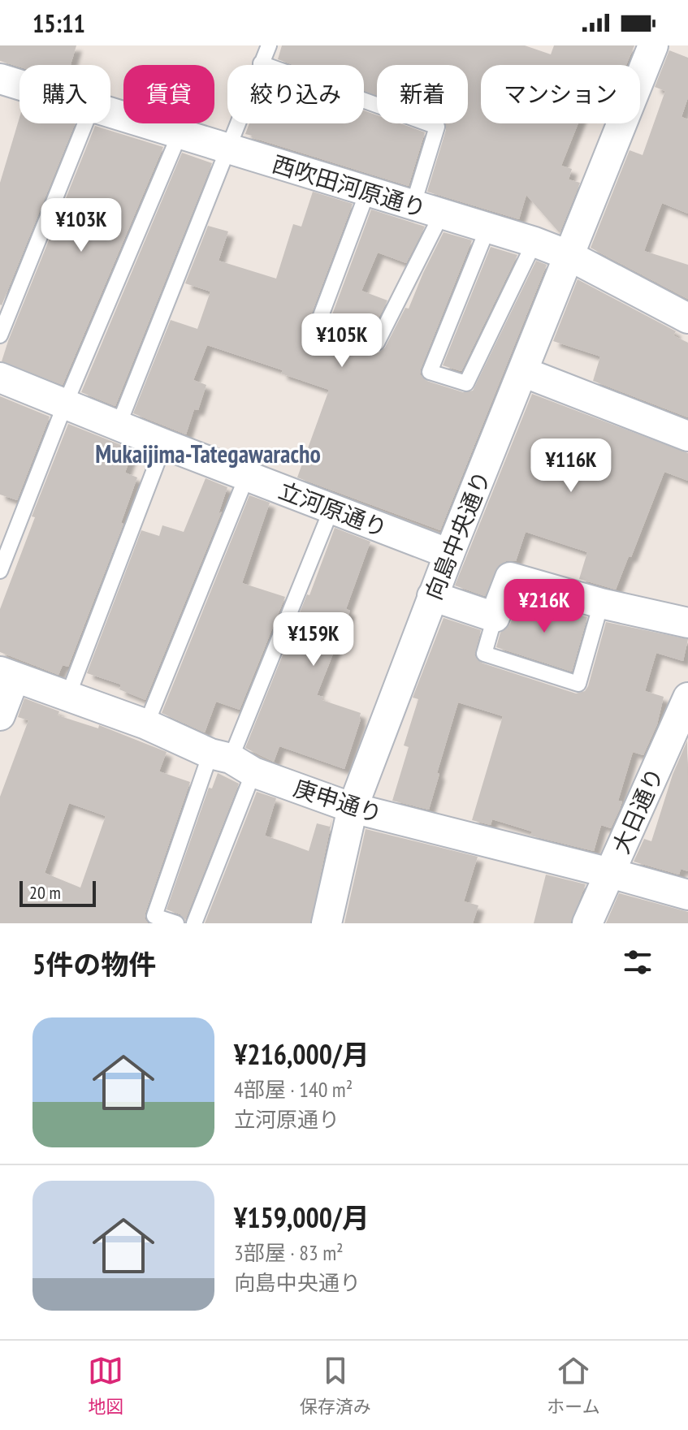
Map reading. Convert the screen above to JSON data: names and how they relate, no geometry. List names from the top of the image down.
{
  "streets": {
    "street": [
      "西吹田河原通り",
      "立河原通り",
      "向島中央通り",
      "庚申通り",
      "大日通り"
    ]
  },
  "crossings": [
    ["西吹田河原通り", "向島中央通り"],
    ["立河原通り", "向島中央通り"],
    ["向島中央通り", "庚申通り"],
    ["庚申通り", "大日通り"]
  ],
  "districts": ["Mukaijima-Tategawaracho"],
  "scale_bar": "20 m",
  "page": {
    "status": "15:11",
    "chip": [
      "購入",
      "賃貸",
      "絞り込み",
      "新着",
      "マンション"
    ],
    "price": [
      "¥103K",
      "¥105K",
      "¥116K",
      "¥216K",
      "¥159K"
    ],
    "scale": "20 m",
    "heading": "5件の物件",
    "list": [
      {
        "name": "¥216,000/月",
        "note": "4部屋 · 140 m² · 立河原通り"
      },
      {
        "name": "¥159,000/月",
        "note": "3部屋 · 83 m² · 向島中央通り"
      }
    ],
    "tabs": ["地図", "保存済み", "ホーム"]
  }
}
